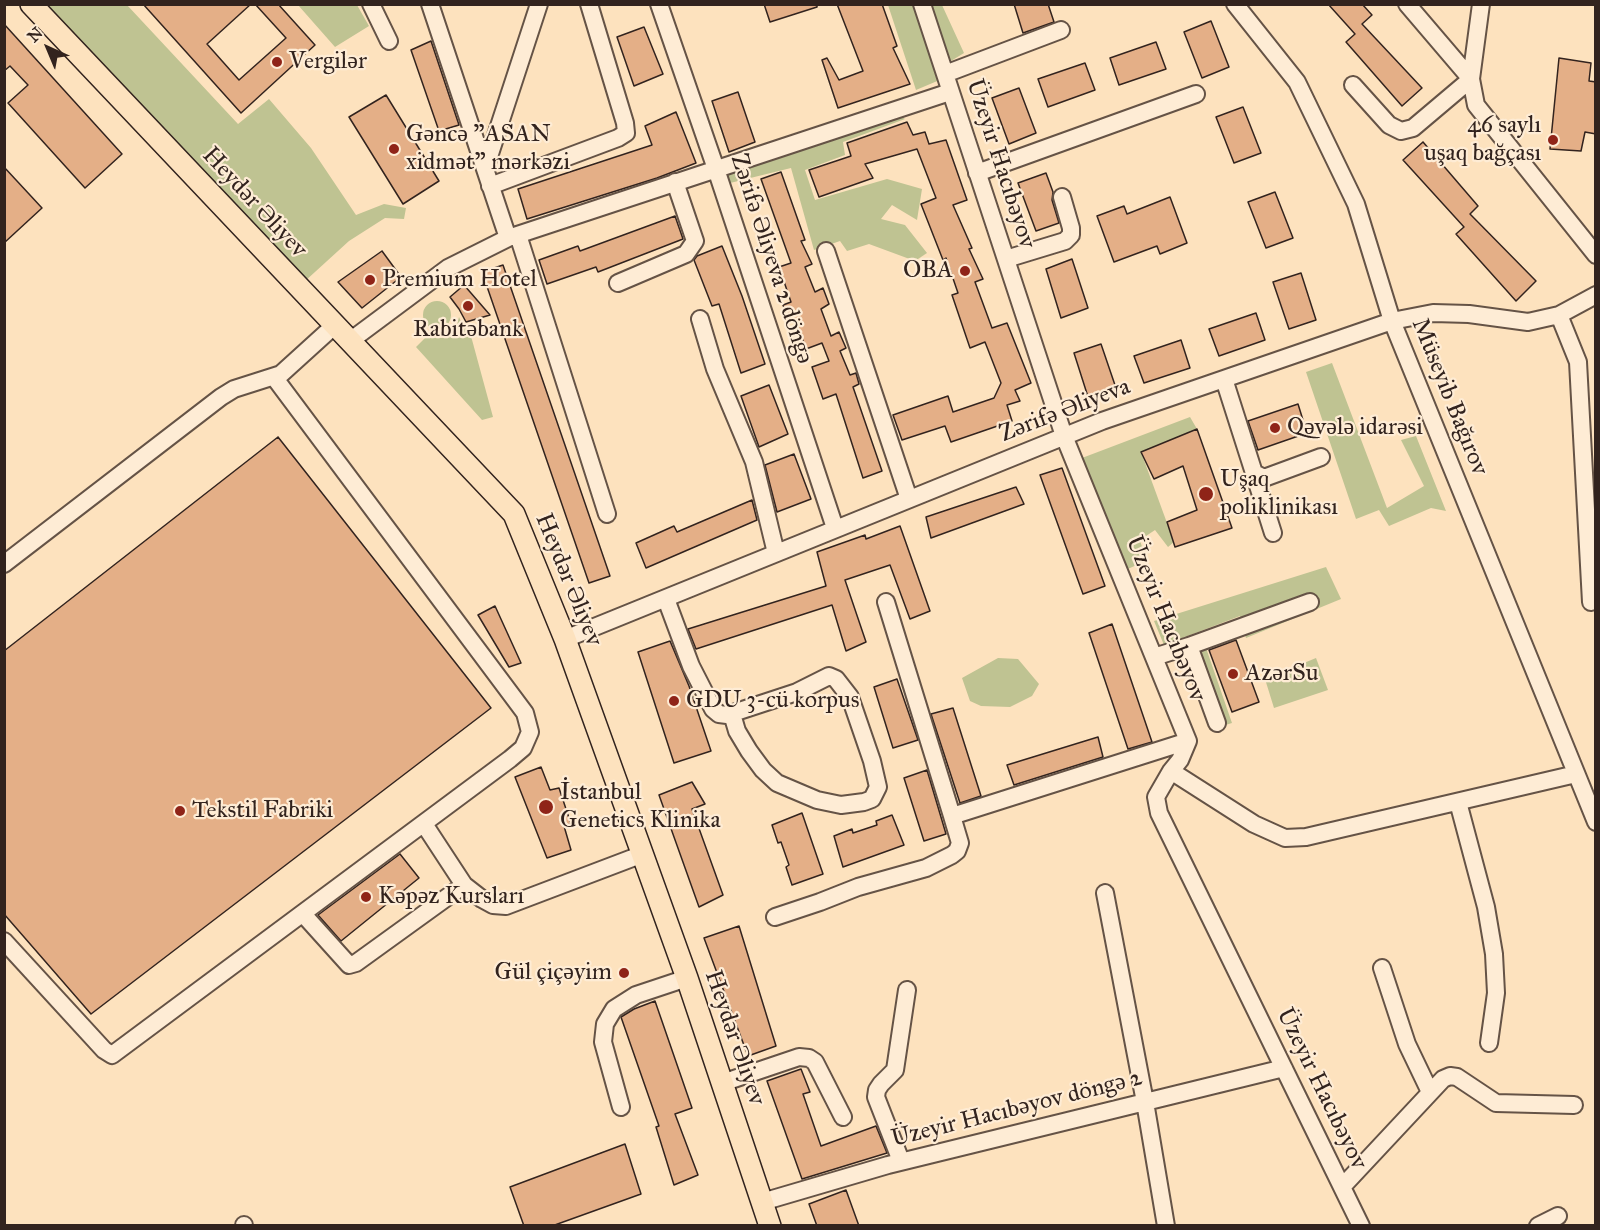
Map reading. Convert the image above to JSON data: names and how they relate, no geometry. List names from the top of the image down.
{
  "streets": {
    "main road": ["Heydər Əliyev"],
    "street": [
      "Üzeyir Hacıbəyov",
      "Zərifə Əliyeva 2 döngə",
      "Müseyib Bağırov",
      "Zərifə Əliyeva",
      "Üzeyir Hacıbəyov döngə 2"
    ]
  },
  "crossings": [
    ["Üzeyir Hacıbəyov", "Zərifə Əliyeva"],
    ["Üzeyir Hacıbəyov", "Üzeyir Hacıbəyov döngə 2"],
    ["Heydər Əliyev", "Zərifə Əliyeva"],
    ["Heydər Əliyev", "Üzeyir Hacıbəyov döngə 2"],
    ["Zərifə Əliyeva 2 döngə", "Zərifə Əliyeva"],
    ["Müseyib Bağırov", "Zərifə Əliyeva"]
  ],
  "places": [
    "Vergilər",
    "46 saylı uşaq bağçası",
    "Gəncə \"ASAN xidmət\" mərkəzi",
    "OBA",
    "Premium Hotel",
    "Rabitəbank",
    "Qəvələ idarəsi",
    "Uşaq poliklinikası",
    "AzərSu",
    "GDU 3-cü korpus",
    "İstanbul Genetics Klinika",
    "Tekstil Fabriki",
    "Kəpəz Kursları",
    "Gül çiçəyim"
  ],
  "north": "top left"
}
